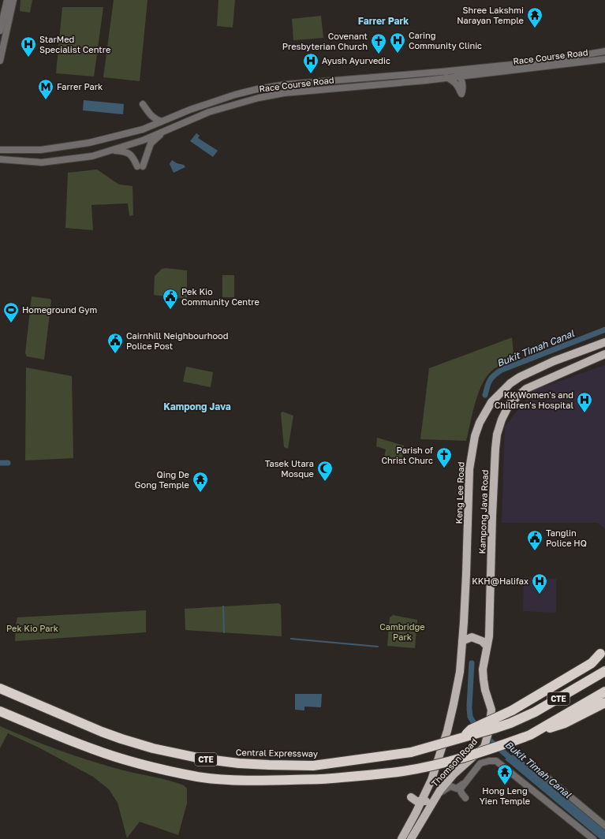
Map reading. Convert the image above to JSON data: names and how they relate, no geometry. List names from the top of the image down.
{
  "streets": {
    "highway": ["CTE", "Central Expressway"],
    "main road": ["Keng Lee Road", "Kampong Java Road", "Thomson Road"],
    "street": ["Race Course Road"]
  },
  "crossings": [
    ["Keng Lee Road", "Thomson Road"],
    ["Kampong Java Road", "Thomson Road"]
  ],
  "districts": ["Farrer Park", "Kampong Java"],
  "water": ["Bukit Timah Canal"],
  "parks": ["Cambridge Park", "Pek Kio Park"],
  "places": {
    "temple": ["Shree Lakshmi Narayan Temple", "Qing De Gong Temple", "Hong Leng Yien Temple"],
    "hospital": [
      "Caring Community Clinic",
      "StarMed Specialist Centre",
      "Ayush Ayurvedic",
      "KK Women's and Children's Hospital",
      "KKH@Halifax"
    ],
    "church": ["Covenant Presbyterian Church", "Parish of Christ Churc"],
    "metro station": ["Farrer Park"],
    "public building": ["Pek Kio Community Centre", "Cairnhill Neighbourhood Police Post", "Tanglin Police HQ"],
    "sports": ["Homeground Gym"],
    "mosque": ["Tasek Utara Mosque"]
  }
}
